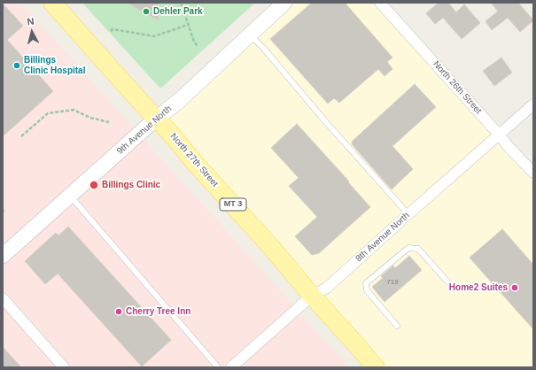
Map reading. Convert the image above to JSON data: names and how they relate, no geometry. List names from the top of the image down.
{
  "streets": {
    "main road": ["North 27th Street", "MT 3"],
    "street": ["North 26th Street", "9th Avenue North", "8th Avenue North"]
  },
  "crossings": [
    ["North 26th Street", "8th Avenue North"],
    ["9th Avenue North", "North 27th Street"],
    ["North 27th Street", "8th Avenue North"]
  ],
  "places": [
    "Dehler Park",
    "Billings Clinic Hospital",
    "Billings Clinic",
    "Home2 Suites",
    "Cherry Tree Inn"
  ],
  "house_numbers": ["719"],
  "north": "top"
}
